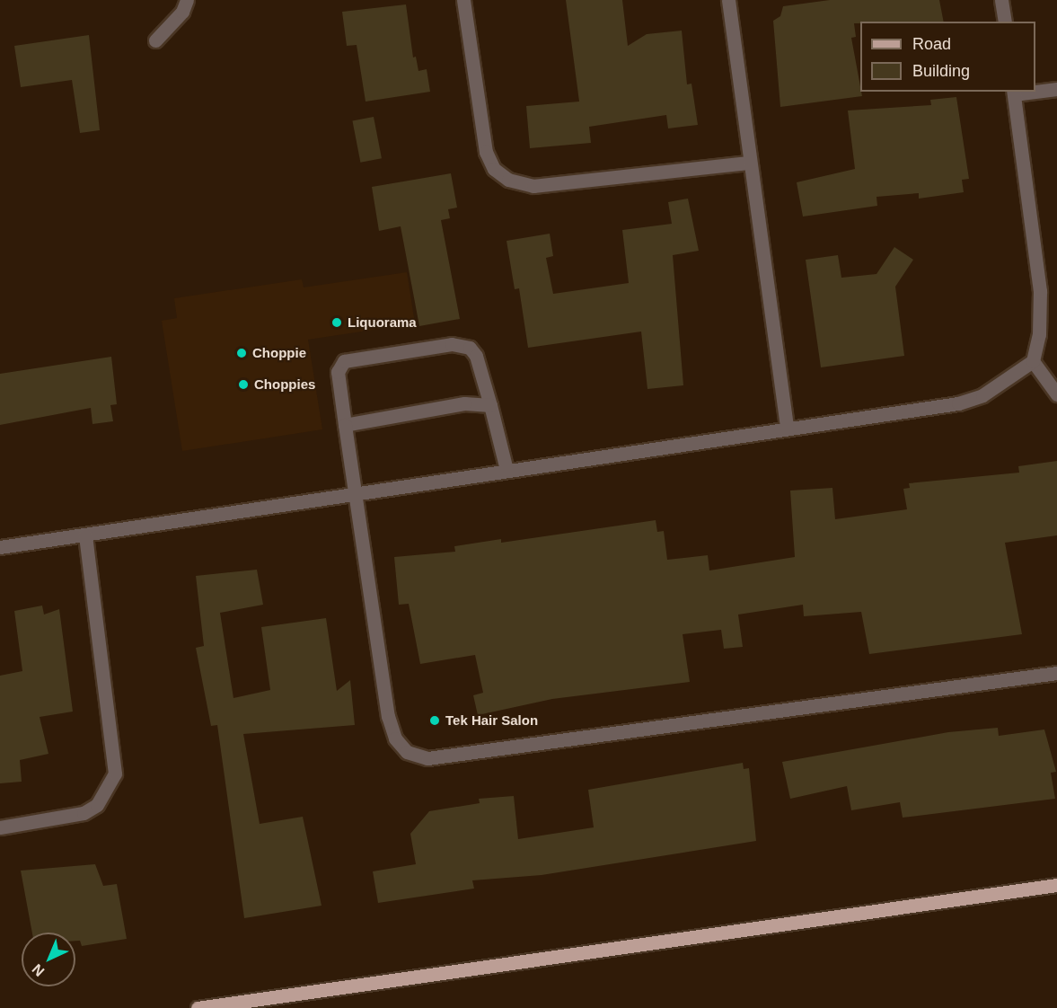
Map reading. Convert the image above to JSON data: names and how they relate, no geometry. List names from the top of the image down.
{
  "places": [
    "Liquorama",
    "Choppie",
    "Choppies",
    "Tek Hair Salon"
  ],
  "legend": ["Road", "Building"],
  "north": "bottom left"
}
